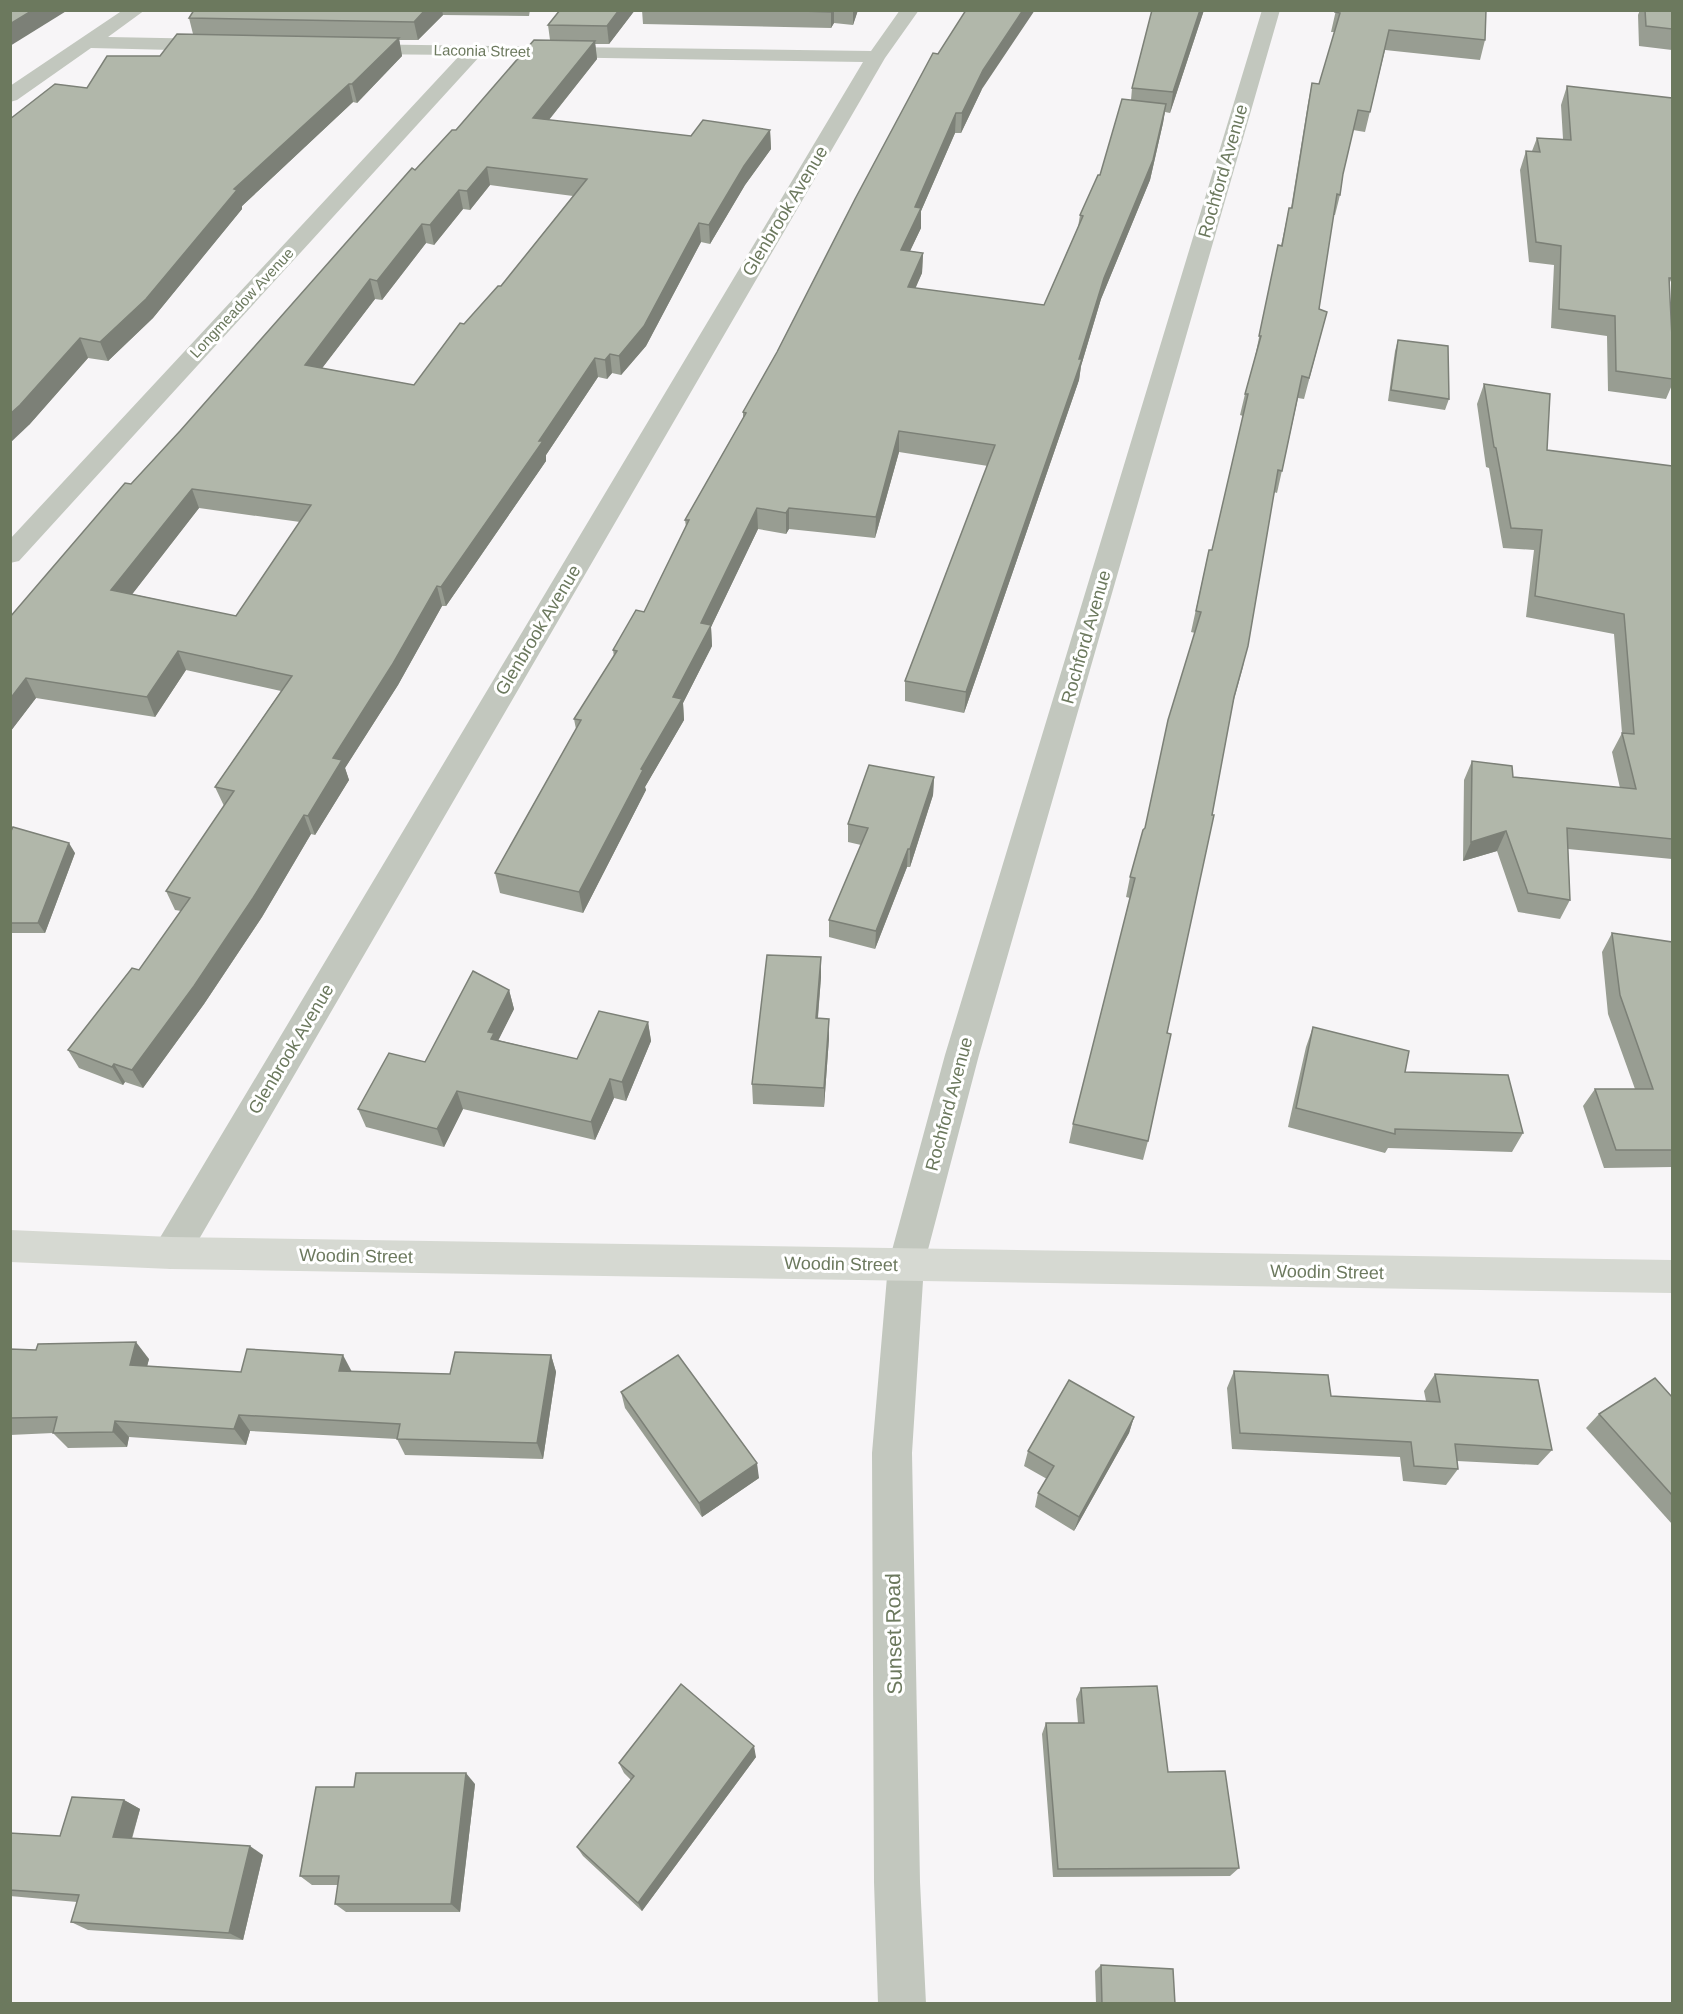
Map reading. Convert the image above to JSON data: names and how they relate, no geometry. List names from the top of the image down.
{
  "streets": {
    "main road": ["Woodin Street"],
    "street": [
      "Laconia Street",
      "Rochford Avenue",
      "Glenbrook Avenue",
      "Longmeadow Avenue",
      "Sunset Road"
    ]
  },
  "crossings": [
    ["Laconia Street", "Glenbrook Avenue"],
    ["Laconia Street", "Longmeadow Avenue"],
    ["Rochford Avenue", "Woodin Street"],
    ["Rochford Avenue", "Sunset Road"],
    ["Glenbrook Avenue", "Woodin Street"],
    ["Woodin Street", "Sunset Road"]
  ]
}
